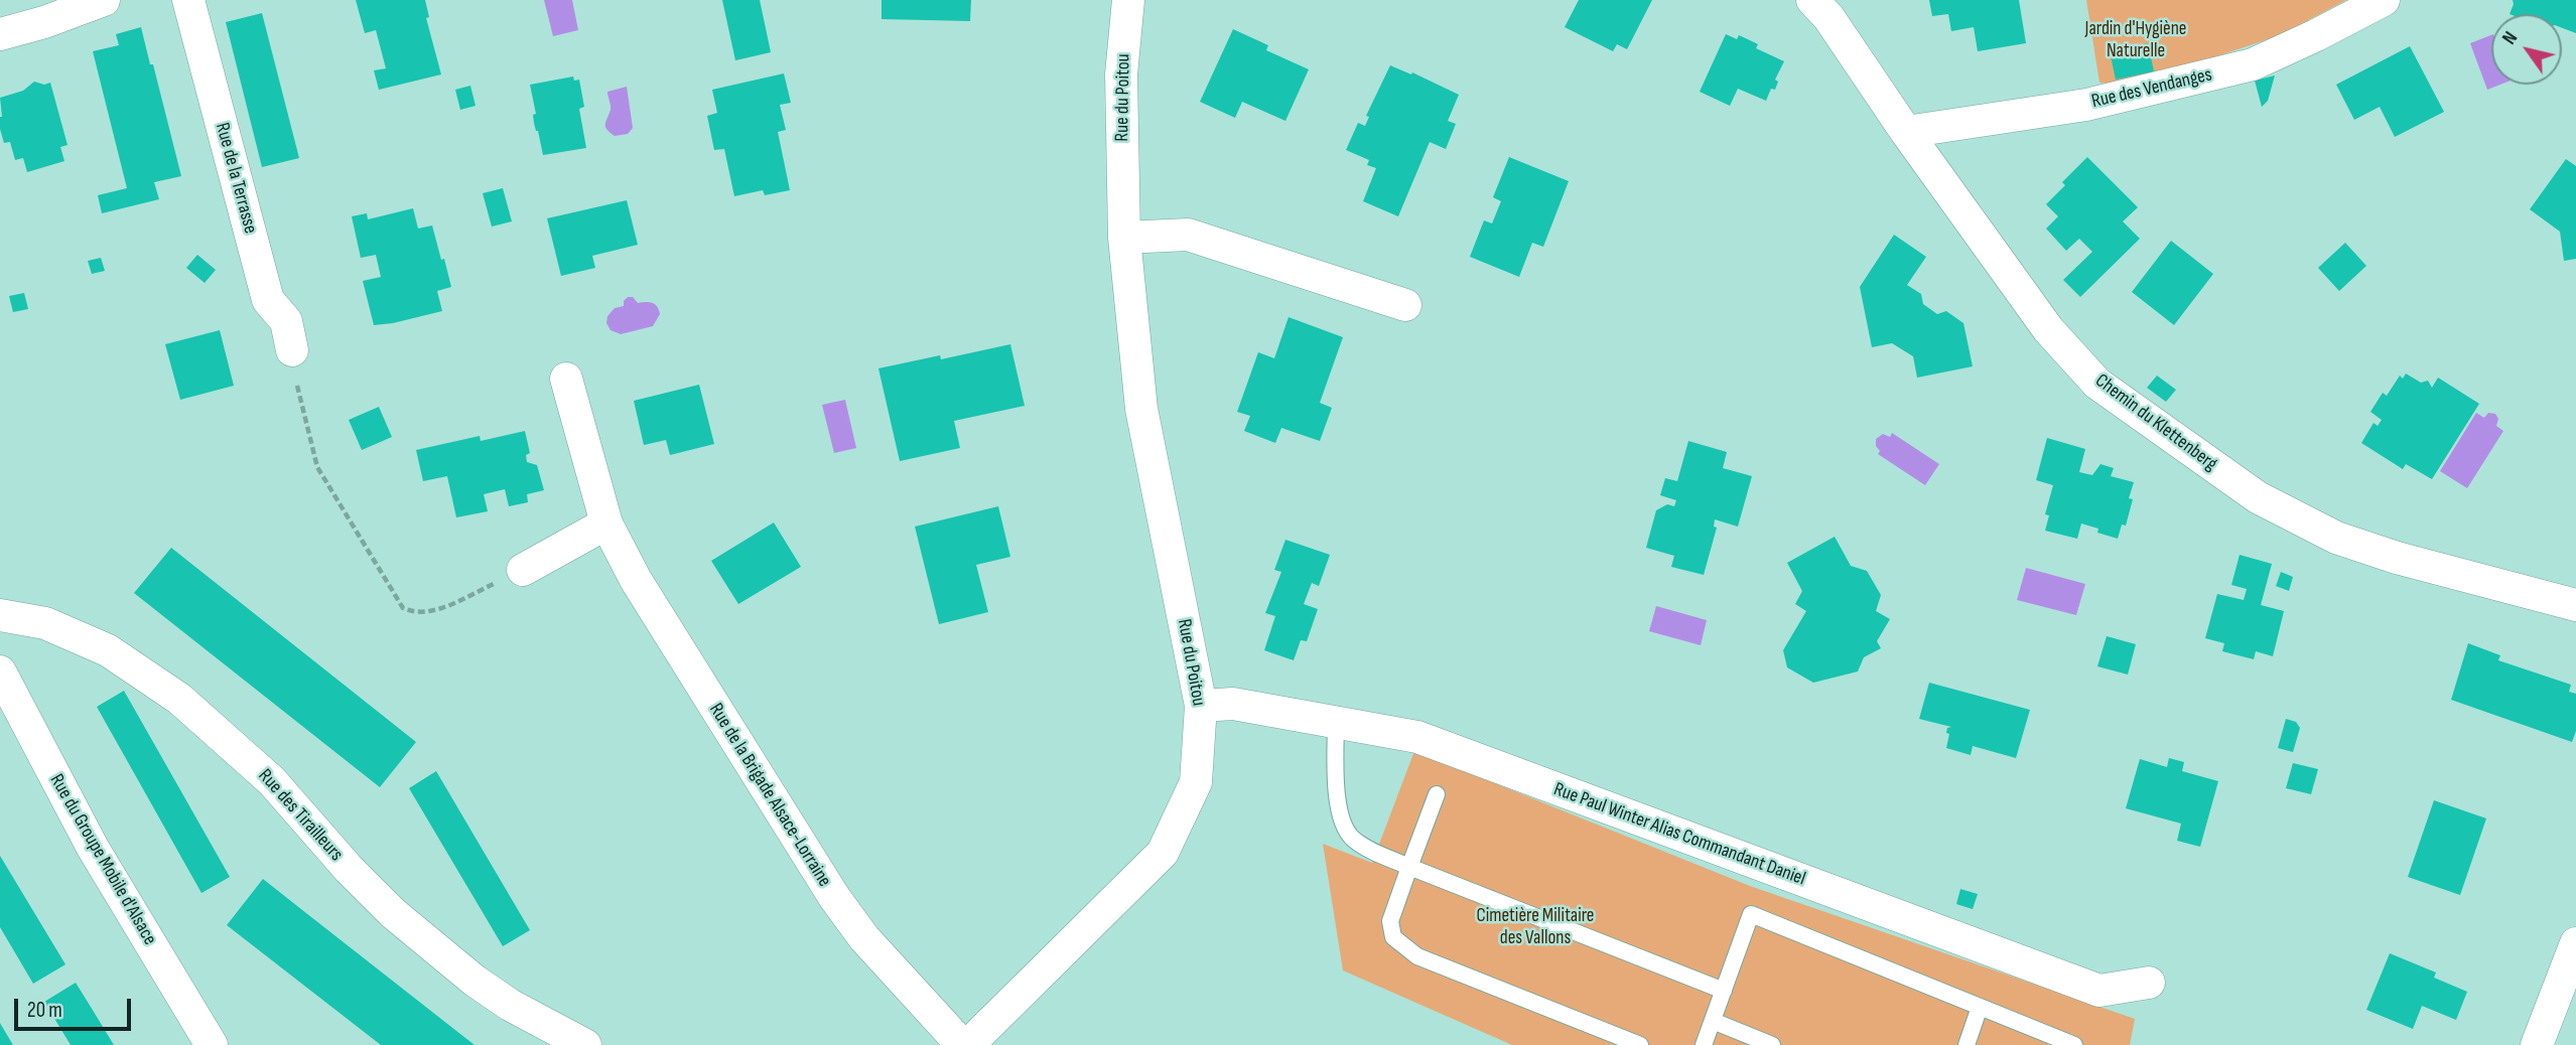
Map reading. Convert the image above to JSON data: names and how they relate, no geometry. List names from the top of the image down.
{
  "streets": {
    "street": [
      "Rue des Vendanges",
      "Rue du Poitou",
      "Rue de la Terrasse",
      "Chemin du Klettenberg",
      "Rue de la Brigade Alsace-Lorraine",
      "Rue des Tirailleurs",
      "Rue Paul Winter Alias Commandant Daniel",
      "Rue du Groupe Mobile d'Alsace"
    ]
  },
  "crossings": [
    ["Rue des Vendanges", "Chemin du Klettenberg"],
    ["Rue du Poitou", "Rue Paul Winter Alias Commandant Daniel"]
  ],
  "parks": ["Jardin d'Hygiène Naturelle", "Cimetière Militaire des Vallons"],
  "scale_bar": "20 m",
  "north": "top left"
}
